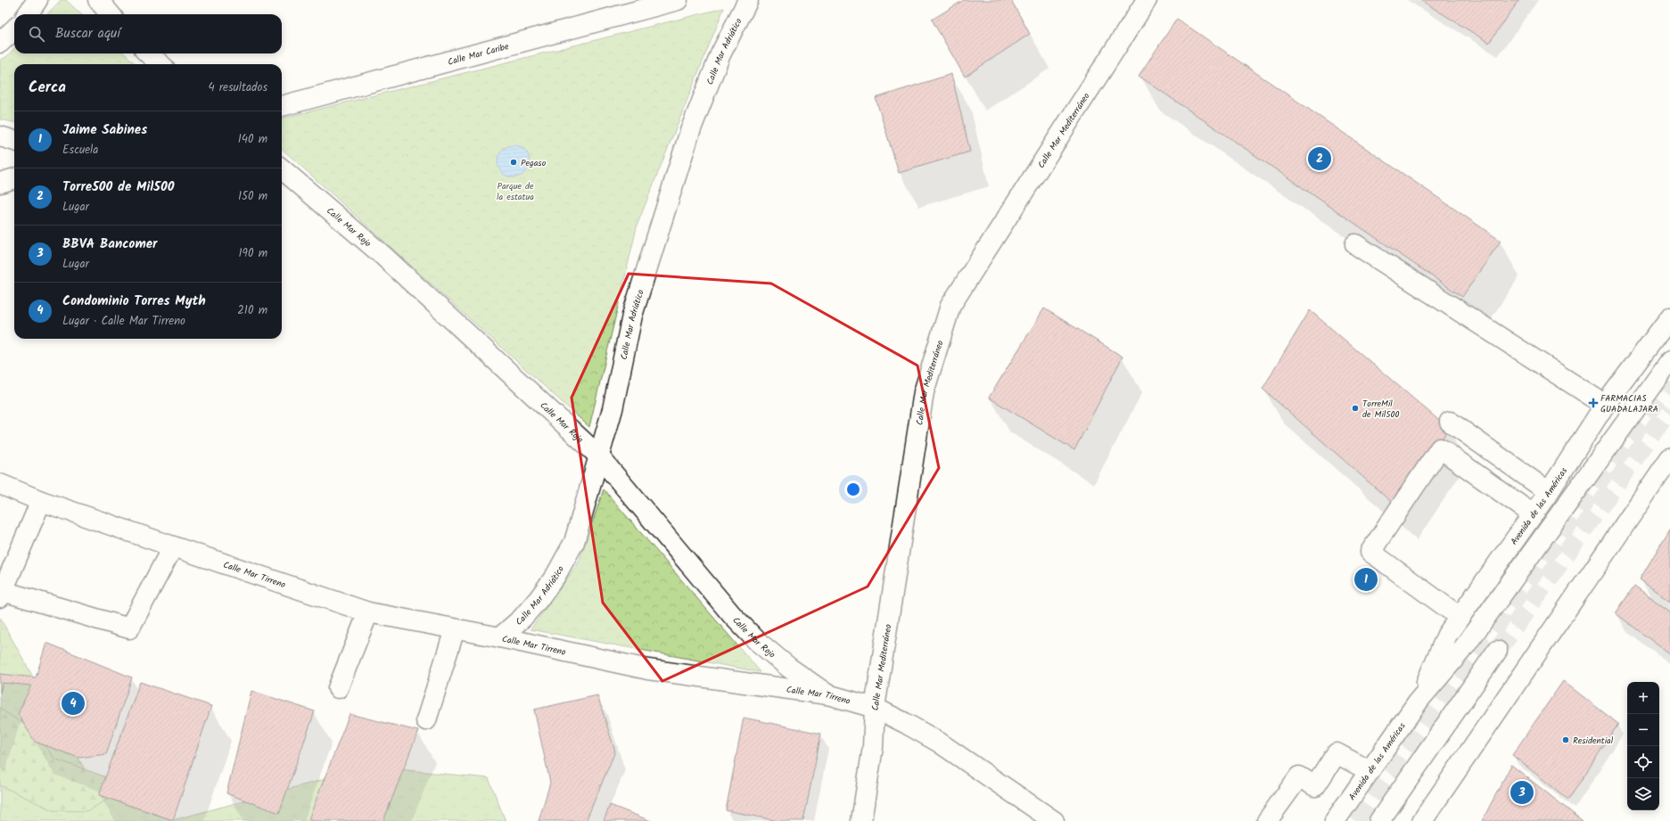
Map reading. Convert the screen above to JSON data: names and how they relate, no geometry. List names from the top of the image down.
{
  "streets": {
    "street": [
      "Calle Mar Adriático",
      "Calle Mar Caribe",
      "Calle Mar Mediterráneo",
      "Calle Mar Rojo",
      "Avenida de las Américas",
      "Calle Mar Tirreno"
    ]
  },
  "crossings": [
    ["Calle Mar Adriático", "Calle Mar Rojo"],
    ["Calle Mar Adriático", "Calle Mar Tirreno"],
    ["Calle Mar Mediterráneo", "Calle Mar Tirreno"],
    ["Calle Mar Rojo", "Calle Mar Tirreno"]
  ],
  "parks": ["Parque de la estatua"],
  "places": {
    "other": ["Pegaso", "TorreMil de Mil500", "Residential"],
    "health": ["FARMACIAS GUADALAJARA"]
  },
  "page": {
    "search": "Buscar aquí",
    "heading": ["Cerca", "4 resultados"],
    "list": [
      {
        "mark": "1",
        "name": "Jaime Sabines",
        "note": "Escuela",
        "value": "140 m"
      },
      {
        "mark": "2",
        "name": "Torre500 de Mil500",
        "note": "Lugar",
        "value": "150 m"
      },
      {
        "mark": "3",
        "name": "BBVA Bancomer",
        "note": "Lugar",
        "value": "190 m"
      },
      {
        "mark": "4",
        "name": "Condominio Torres Myth",
        "note": "Lugar · Calle Mar Tirreno",
        "value": "210 m"
      }
    ],
    "pins": [
      "2",
      "1",
      "4",
      "3"
    ],
    "map_buttons": ["+", "−"]
  }
}
